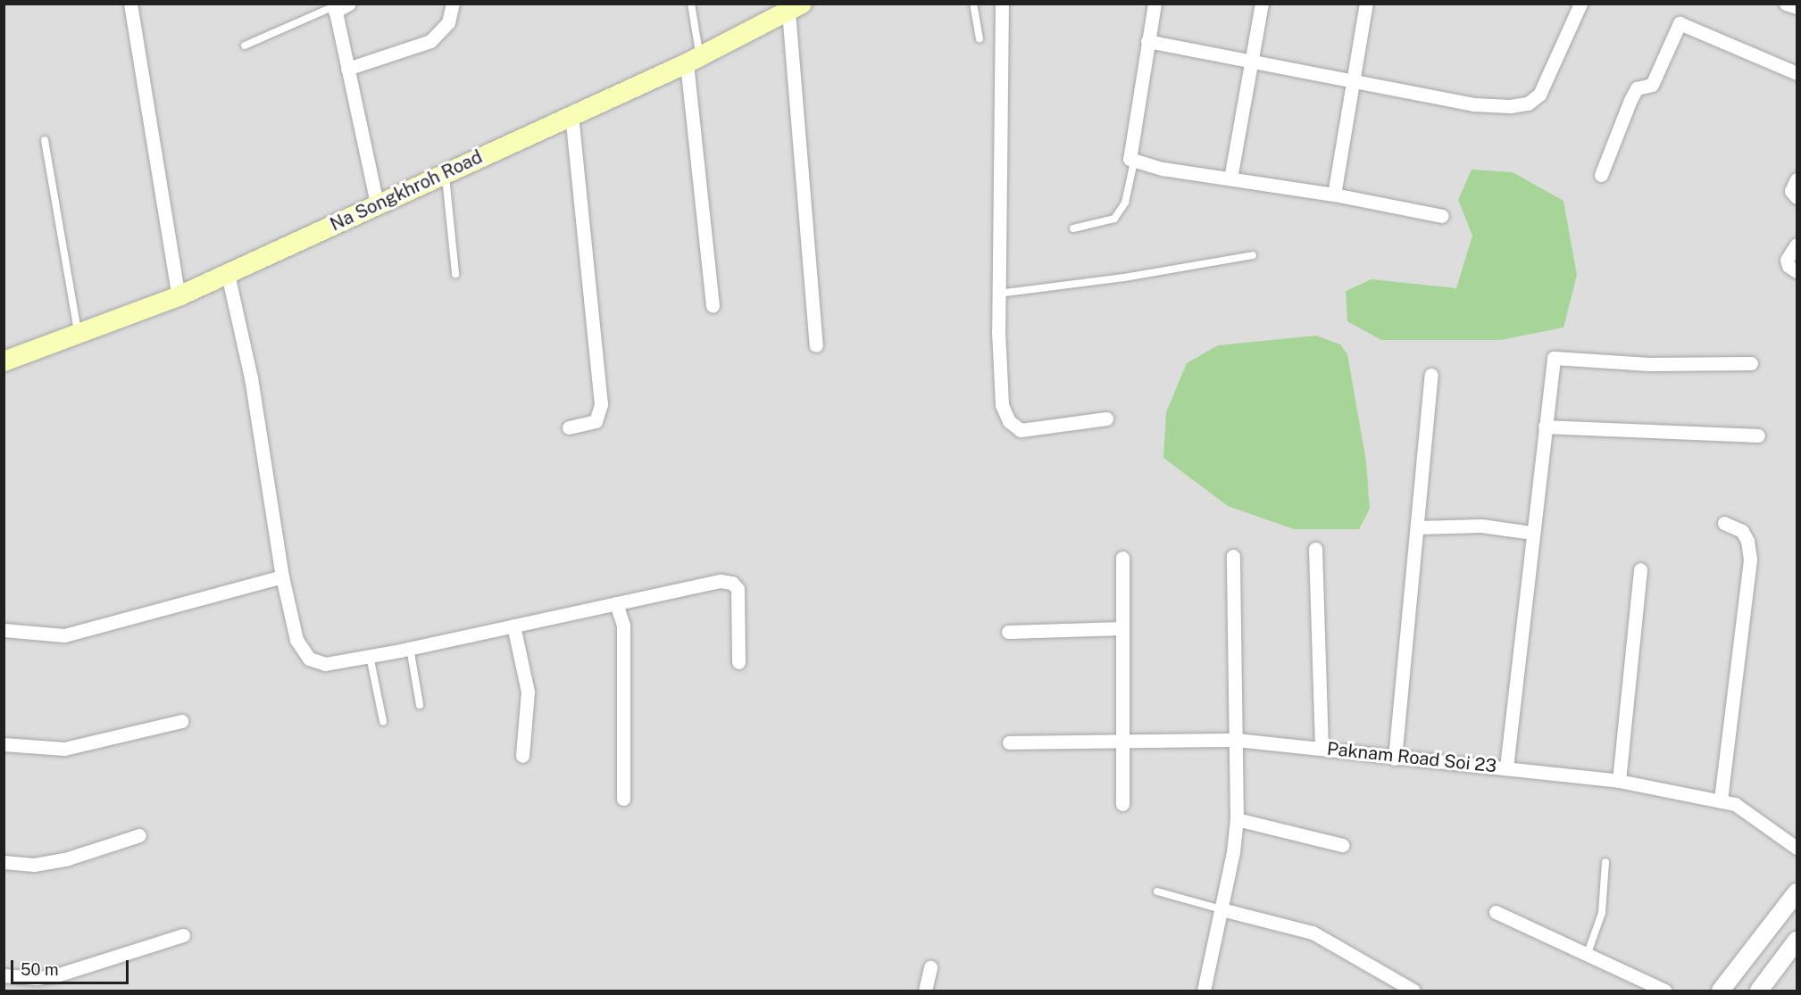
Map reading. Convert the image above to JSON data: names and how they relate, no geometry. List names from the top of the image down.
{
  "streets": {
    "main road": ["Na Songkhroh Road"],
    "street": ["Paknam Road Soi 23"]
  },
  "scale_bar": "50 m"
}
